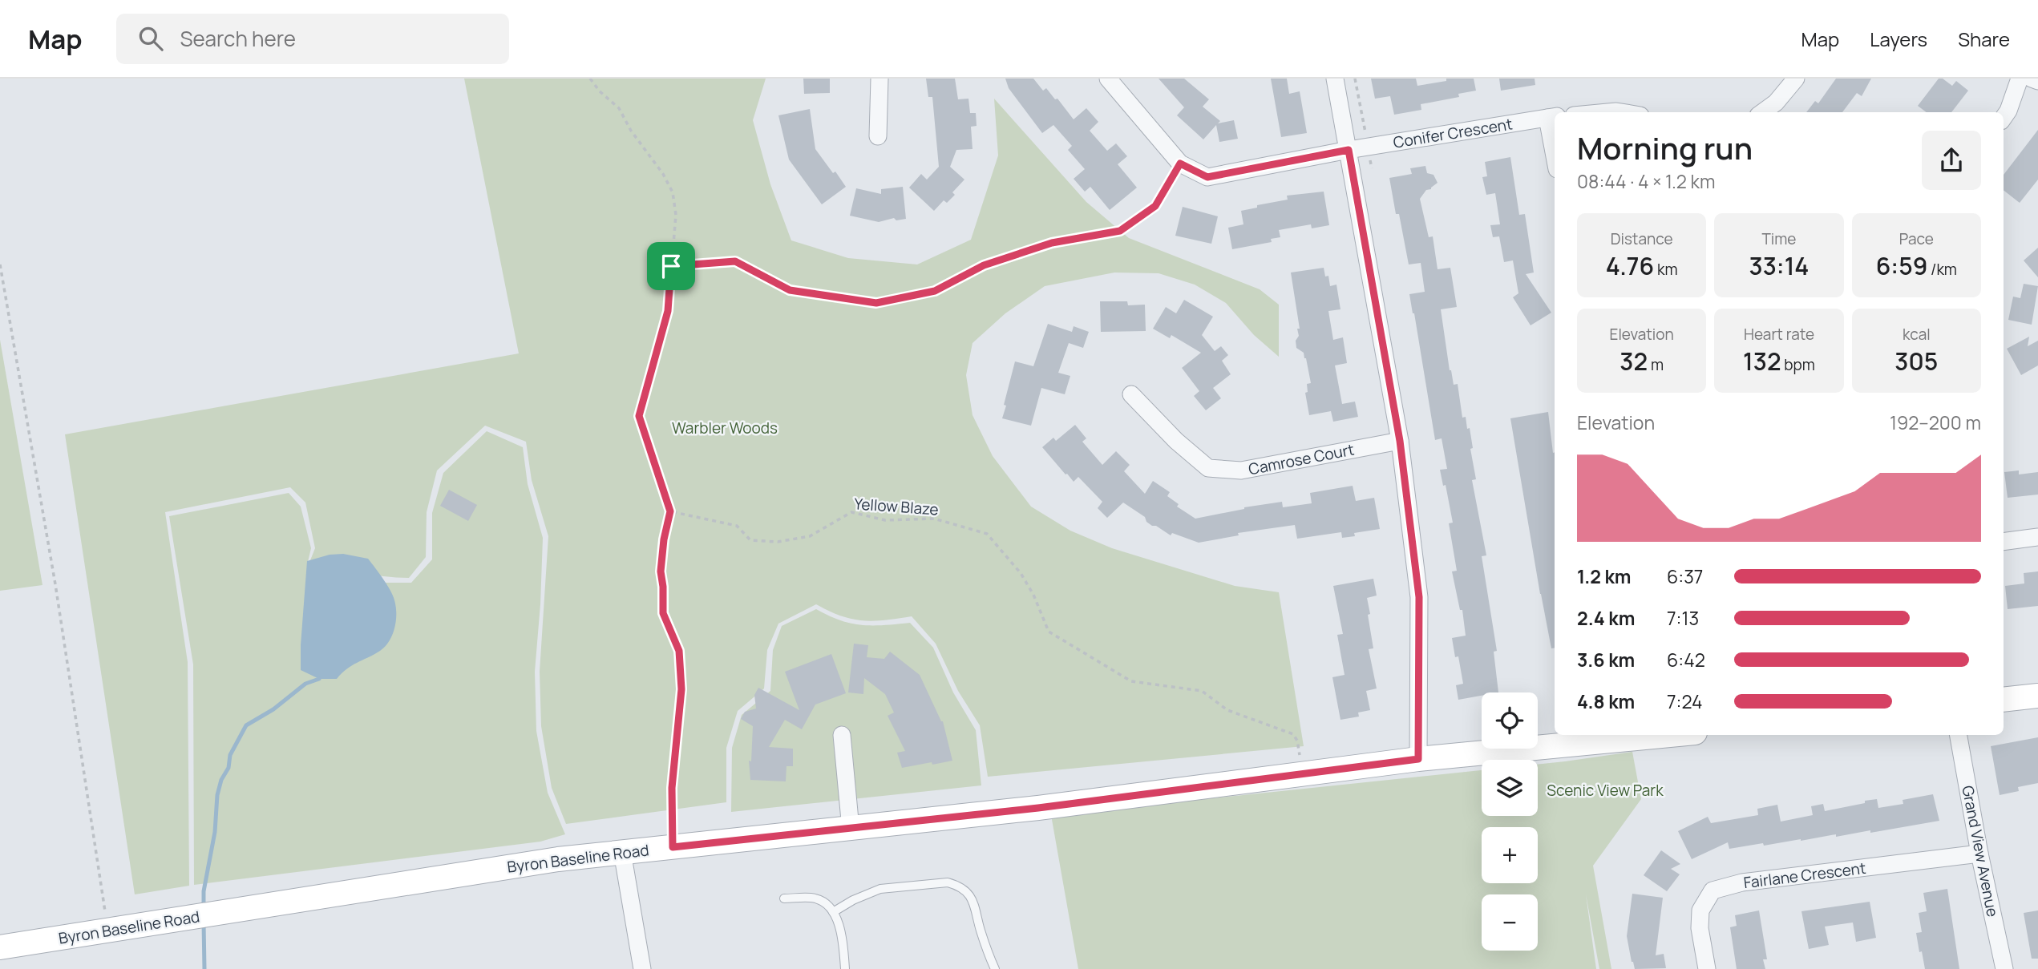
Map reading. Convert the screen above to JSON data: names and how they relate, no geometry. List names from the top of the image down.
{
  "streets": {
    "main road": ["Byron Baseline Road"],
    "street": [
      "Conifer Crescent",
      "Camrose Court",
      "Grand View Avenue",
      "Fairlane Crescent"
    ],
    "path": ["Yellow Blaze"]
  },
  "crossings": [
    ["Grand View Avenue", "Fairlane Crescent"]
  ],
  "parks": ["Warbler Woods", "Scenic View Park"],
  "page": {
    "header": "Map",
    "search": "Search here",
    "nav": ["Map", "Layers", "Share"],
    "heading": ["Morning run", "08:44 · 4 × 1.2 km"],
    "stats": [
      ["Distance", "4.76 km"],
      ["Time", "33:14"],
      ["Pace", "6:59 /km"],
      ["Elevation", "32 m"],
      ["Heart rate", "132 bpm"],
      ["kcal", "305"]
    ],
    "chart": ["Elevation", "192–200 m"],
    "list": [
      {
        "name": "1.2 km",
        "note": "6:37"
      },
      {
        "name": "2.4 km",
        "note": "7:13"
      },
      {
        "name": "3.6 km",
        "note": "6:42"
      },
      {
        "name": "4.8 km",
        "note": "7:24"
      }
    ],
    "map_buttons": ["+", "−"]
  }
}
